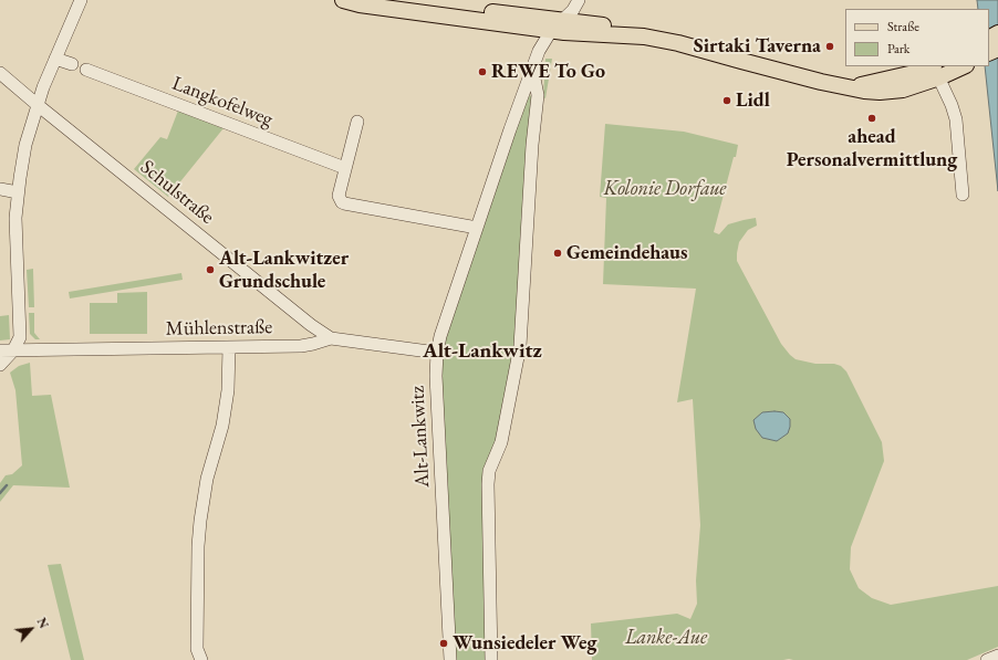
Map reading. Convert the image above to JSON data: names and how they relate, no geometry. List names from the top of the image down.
{
  "streets": {
    "street": [
      "Langkofelweg",
      "Schulstraße",
      "Mühlenstraße",
      "Alt-Lankwitz"
    ]
  },
  "crossings": [
    ["Schulstraße", "Mühlenstraße"],
    ["Mühlenstraße", "Alt-Lankwitz"]
  ],
  "districts": ["Alt-Lankwitz"],
  "parks": ["Kolonie Dorfaue", "Lanke-Aue"],
  "places": [
    "Sirtaki Taverna",
    "REWE To Go",
    "Lidl",
    "ahead Personalvermittlung",
    "Gemeindehaus",
    "Alt-Lankwitzer Grundschule",
    "Wunsiedeler Weg"
  ],
  "legend": ["Straße", "Park"],
  "north": "top right"
}
